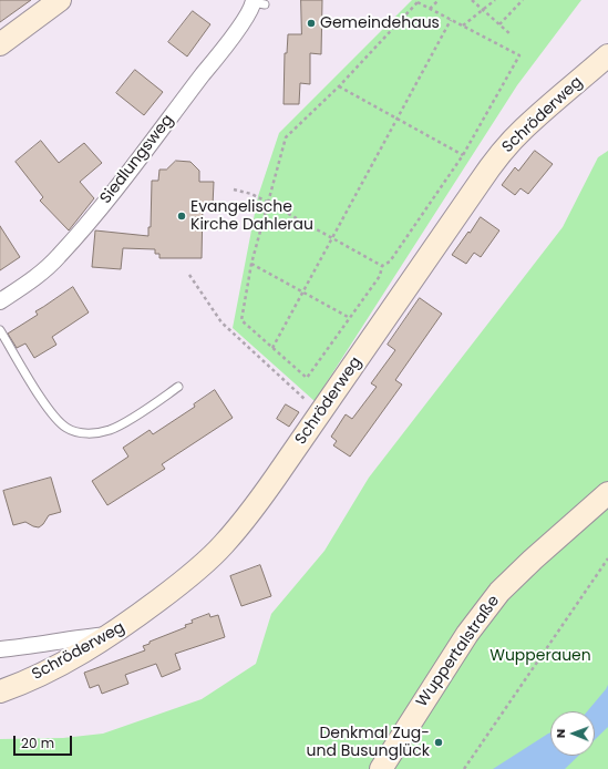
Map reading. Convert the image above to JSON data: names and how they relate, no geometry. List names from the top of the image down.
{
  "streets": {
    "main road": ["Schröderweg", "Wuppertalstraße"],
    "street": ["Siedlungsweg"]
  },
  "parks": ["Wupperauen"],
  "places": ["Gemeindehaus", "Evangelische Kirche Dahlerau", "Denkmal Zug- und Busunglück"],
  "scale_bar": "20 m",
  "north": "left"
}
